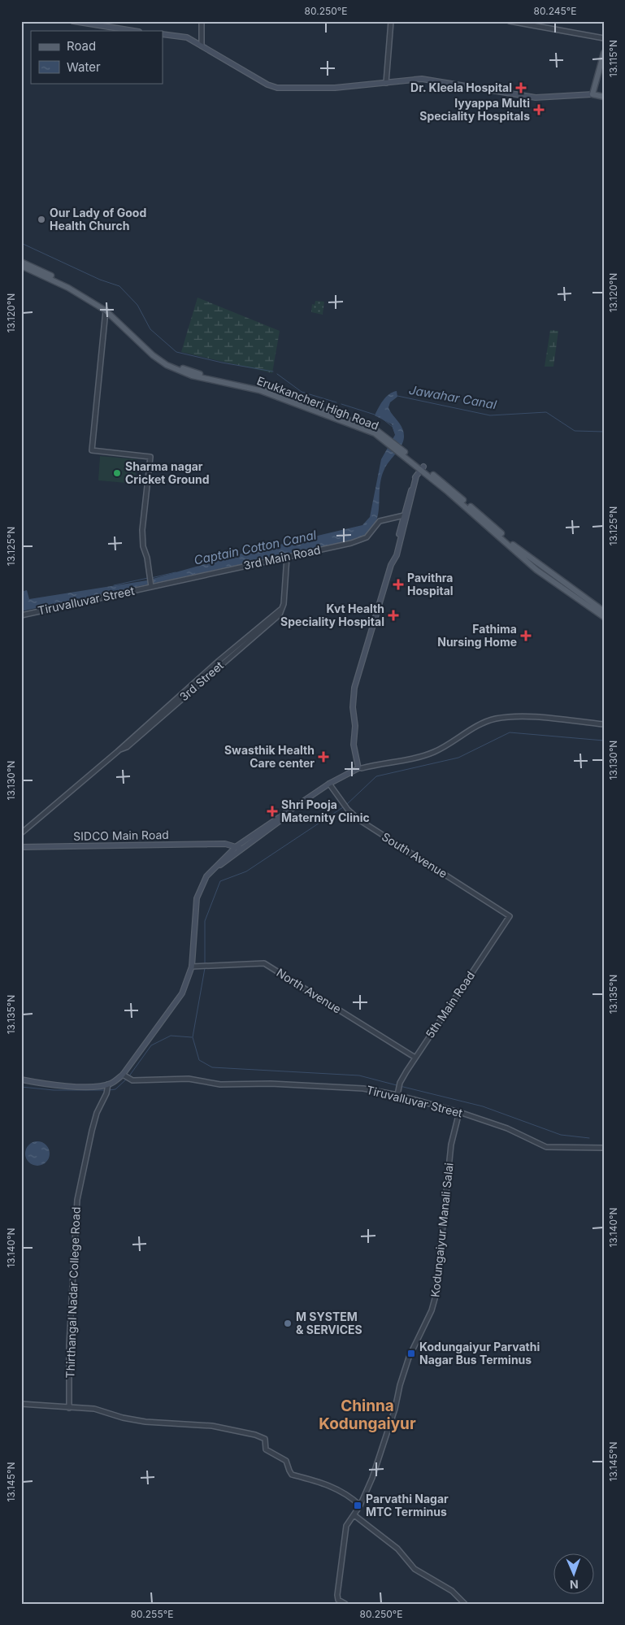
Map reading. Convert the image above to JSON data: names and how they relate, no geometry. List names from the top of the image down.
{
  "streets": {
    "main road": ["Erukkancheri High Road", "SIDCO Main Road"],
    "street": [
      "3rd Main Road",
      "Tiruvalluvar Street",
      "3rd Street",
      "South Avenue",
      "North Avenue",
      "5th Main Road",
      "Kodungaiyur Manali Salai",
      "Thirthangal Nadar College Road"
    ]
  },
  "crossings": [
    ["3rd Main Road", "Tiruvalluvar Street"],
    ["3rd Main Road", "3rd Street"],
    ["Tiruvalluvar Street", "5th Main Road"],
    ["Tiruvalluvar Street", "Kodungaiyur Manali Salai"],
    ["South Avenue", "5th Main Road"],
    ["North Avenue", "5th Main Road"]
  ],
  "districts": ["Chinna Kodungaiyur"],
  "water": ["Jawahar Canal", "Captain Cotton Canal"],
  "places": {
    "health": [
      "Dr. Kleela Hospital",
      "Iyyappa Multi Speciality Hospitals",
      "Pavithra Hospital",
      "Kvt Health Speciality Hospital",
      "Fathima Nursing Home",
      "Swasthik Health Care center",
      "Shri Pooja Maternity Clinic"
    ],
    "other": ["Our Lady of Good Health Church", "Sharma nagar Cricket Ground", "M SYSTEM & SERVICES"],
    "transit": ["Kodungaiyur Parvathi Nagar Bus Terminus", "Parvathi Nagar MTC Terminus"]
  },
  "legend": ["Road", "Water"],
  "north": "bottom",
  "coordinates": [
    "80.250°E",
    "80.245°E",
    "13.115°N",
    "13.120°N",
    "13.125°N",
    "13.130°N",
    "13.135°N",
    "13.140°N",
    "13.145°N",
    "80.255°E"
  ]
}
